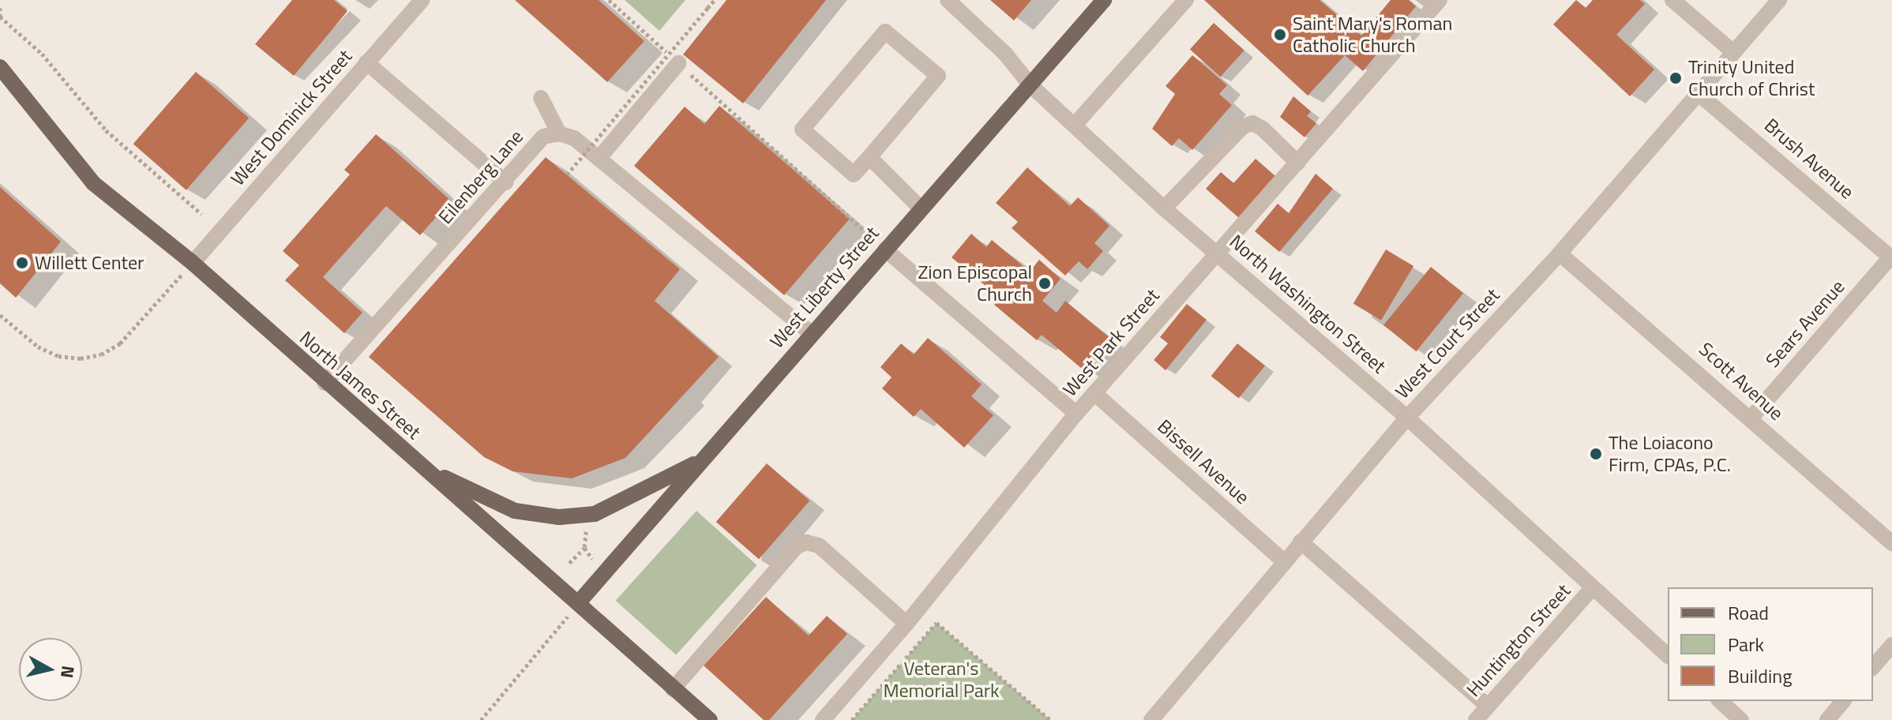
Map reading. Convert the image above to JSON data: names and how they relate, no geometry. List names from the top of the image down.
{
  "streets": {
    "main road": ["West Liberty Street", "North James Street"],
    "street": [
      "West Dominick Street",
      "Brush Avenue",
      "Eilenberg Lane",
      "North Washington Street",
      "Sears Avenue",
      "West Park Street",
      "West Court Street",
      "Scott Avenue",
      "Bissell Avenue",
      "Huntington Street"
    ]
  },
  "crossings": [
    ["West Dominick Street", "North James Street"],
    ["Brush Avenue", "Sears Avenue"],
    ["Brush Avenue", "West Court Street"],
    ["Eilenberg Lane", "North James Street"],
    ["West Liberty Street", "North Washington Street"],
    ["West Liberty Street", "North James Street"],
    ["North Washington Street", "West Park Street"],
    ["North Washington Street", "West Court Street"],
    ["North Washington Street", "Huntington Street"],
    ["Sears Avenue", "Scott Avenue"],
    ["West Park Street", "Bissell Avenue"],
    ["West Court Street", "Scott Avenue"],
    ["West Court Street", "Bissell Avenue"]
  ],
  "parks": ["Veteran's Memorial Park"],
  "places": [
    "Saint Mary's Roman Catholic Church",
    "Trinity United Church of Christ",
    "Willett Center",
    "Zion Episcopal Church",
    "The Loiacono Firm, CPAs, P.C."
  ],
  "legend": ["Road", "Park", "Building"],
  "north": "right"
}
